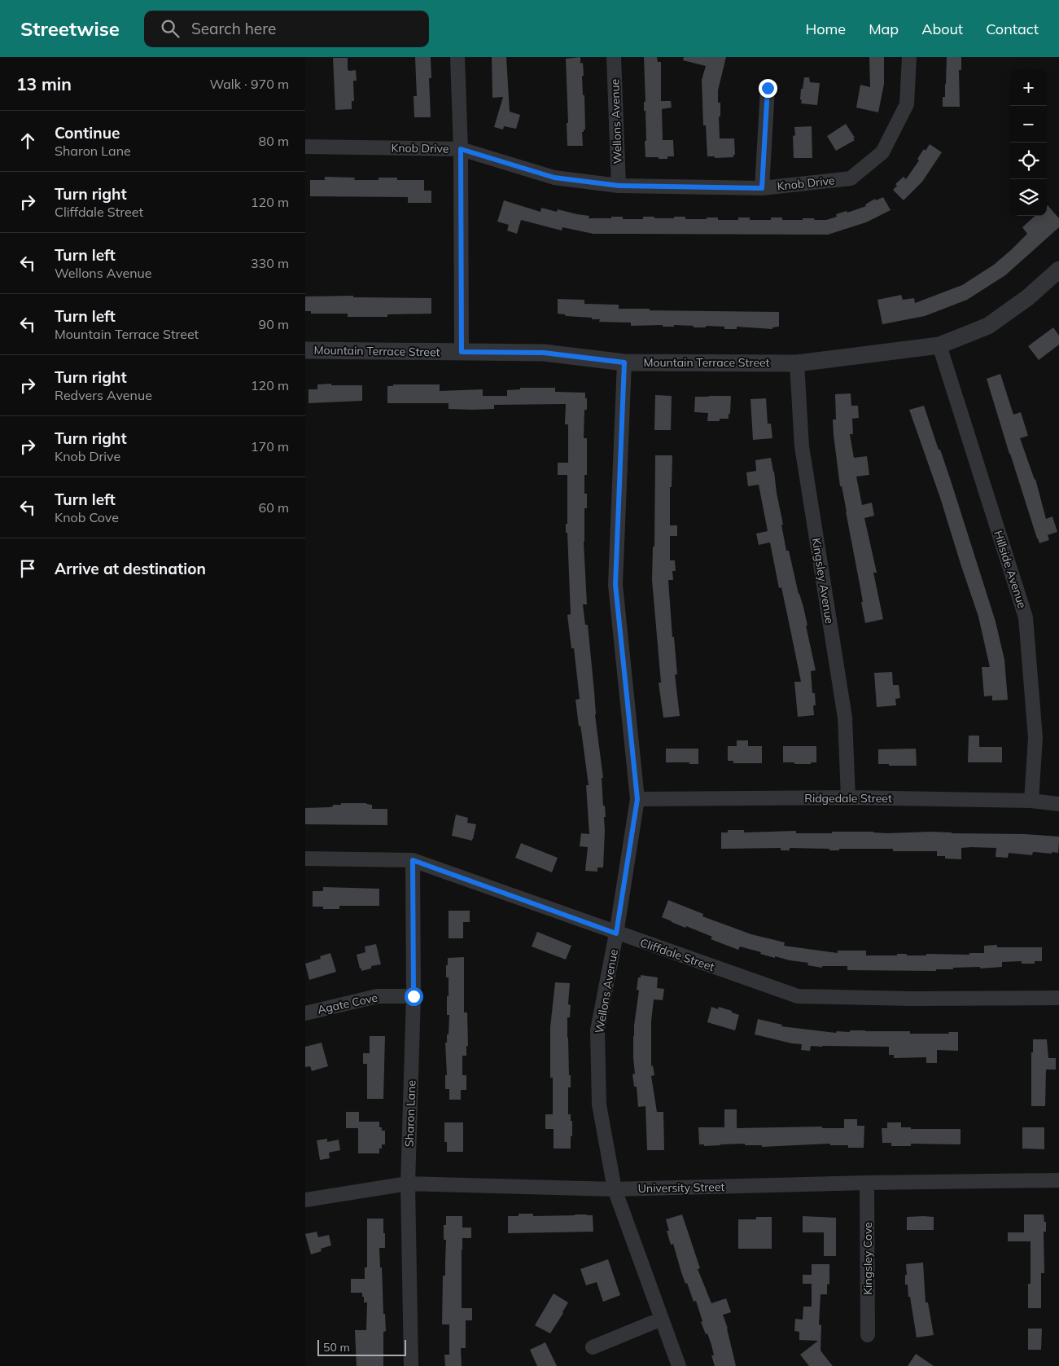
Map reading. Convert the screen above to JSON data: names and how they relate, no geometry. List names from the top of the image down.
{
  "streets": {
    "street": [
      "Wellons Avenue",
      "Knob Drive",
      "Mountain Terrace Street",
      "Hillside Avenue",
      "Kingsley Avenue",
      "Ridgedale Street",
      "Cliffdale Street",
      "Agate Cove",
      "Sharon Lane",
      "University Street",
      "Kingsley Cove"
    ]
  },
  "crossings": [
    ["Wellons Avenue", "Knob Drive"],
    ["Wellons Avenue", "Mountain Terrace Street"],
    ["Wellons Avenue", "Ridgedale Street"],
    ["Wellons Avenue", "Cliffdale Street"],
    ["Wellons Avenue", "University Street"],
    ["Mountain Terrace Street", "Hillside Avenue"],
    ["Mountain Terrace Street", "Kingsley Avenue"],
    ["Hillside Avenue", "Ridgedale Street"],
    ["Kingsley Avenue", "Ridgedale Street"],
    ["Cliffdale Street", "Sharon Lane"],
    ["Agate Cove", "Sharon Lane"],
    ["Sharon Lane", "University Street"],
    ["University Street", "Kingsley Cove"]
  ],
  "scale_bar": "50 m",
  "page": {
    "header": "Streetwise",
    "search": "Search here",
    "nav": [
      "Home",
      "Map",
      "About",
      "Contact"
    ],
    "heading": ["13 min", "Walk · 970 m"],
    "map_buttons": ["+", "−"],
    "list": [
      ["Continue", "Sharon Lane", "80 m"],
      ["Turn right", "Cliffdale Street", "120 m"],
      ["Turn left", "Wellons Avenue", "330 m"],
      ["Turn left", "Mountain Terrace Street", "90 m"],
      ["Turn right", "Redvers Avenue", "120 m"],
      ["Turn right", "Knob Drive", "170 m"],
      ["Turn left", "Knob Cove", "60 m"],
      "Arrive at destination"
    ],
    "scale": "50 m"
  }
}
